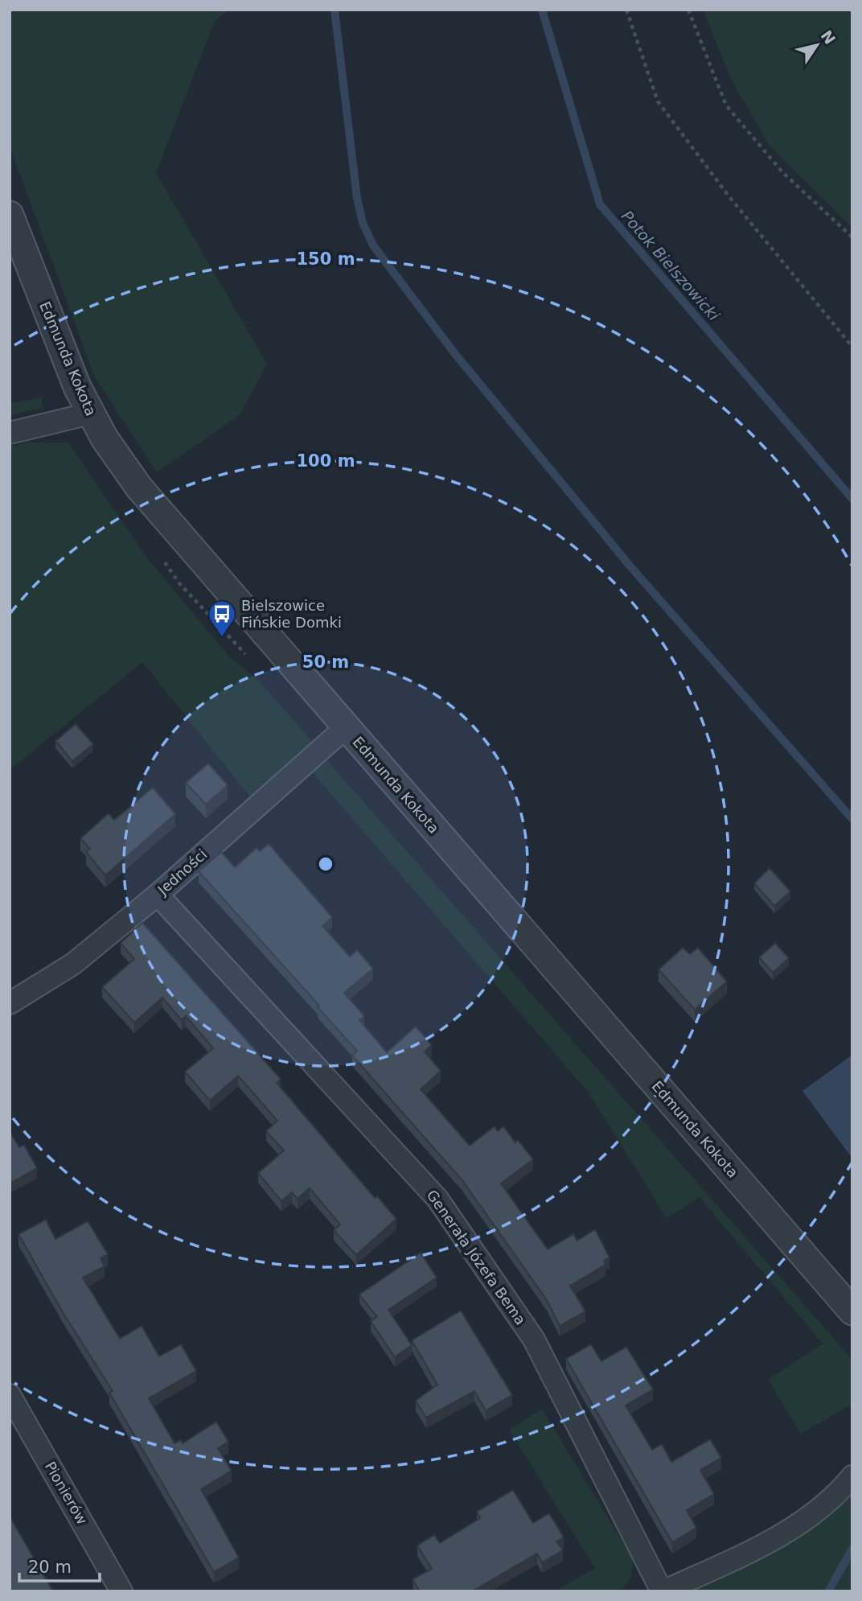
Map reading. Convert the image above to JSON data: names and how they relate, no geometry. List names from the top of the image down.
{
  "streets": {
    "street": [
      "Edmunda Kokota",
      "Jedności",
      "Generała Józefa Bema",
      "Pionierów"
    ]
  },
  "crossings": [
    ["Edmunda Kokota", "Jedności"],
    ["Jedności", "Generała Józefa Bema"]
  ],
  "water": ["Potok Bielszowicki"],
  "places": {
    "bus stop": ["Bielszowice Fińskie Domki"]
  },
  "scale_bar": "20 m",
  "north": "top right",
  "rings": ["150 m", "100 m", "50 m"]
}
